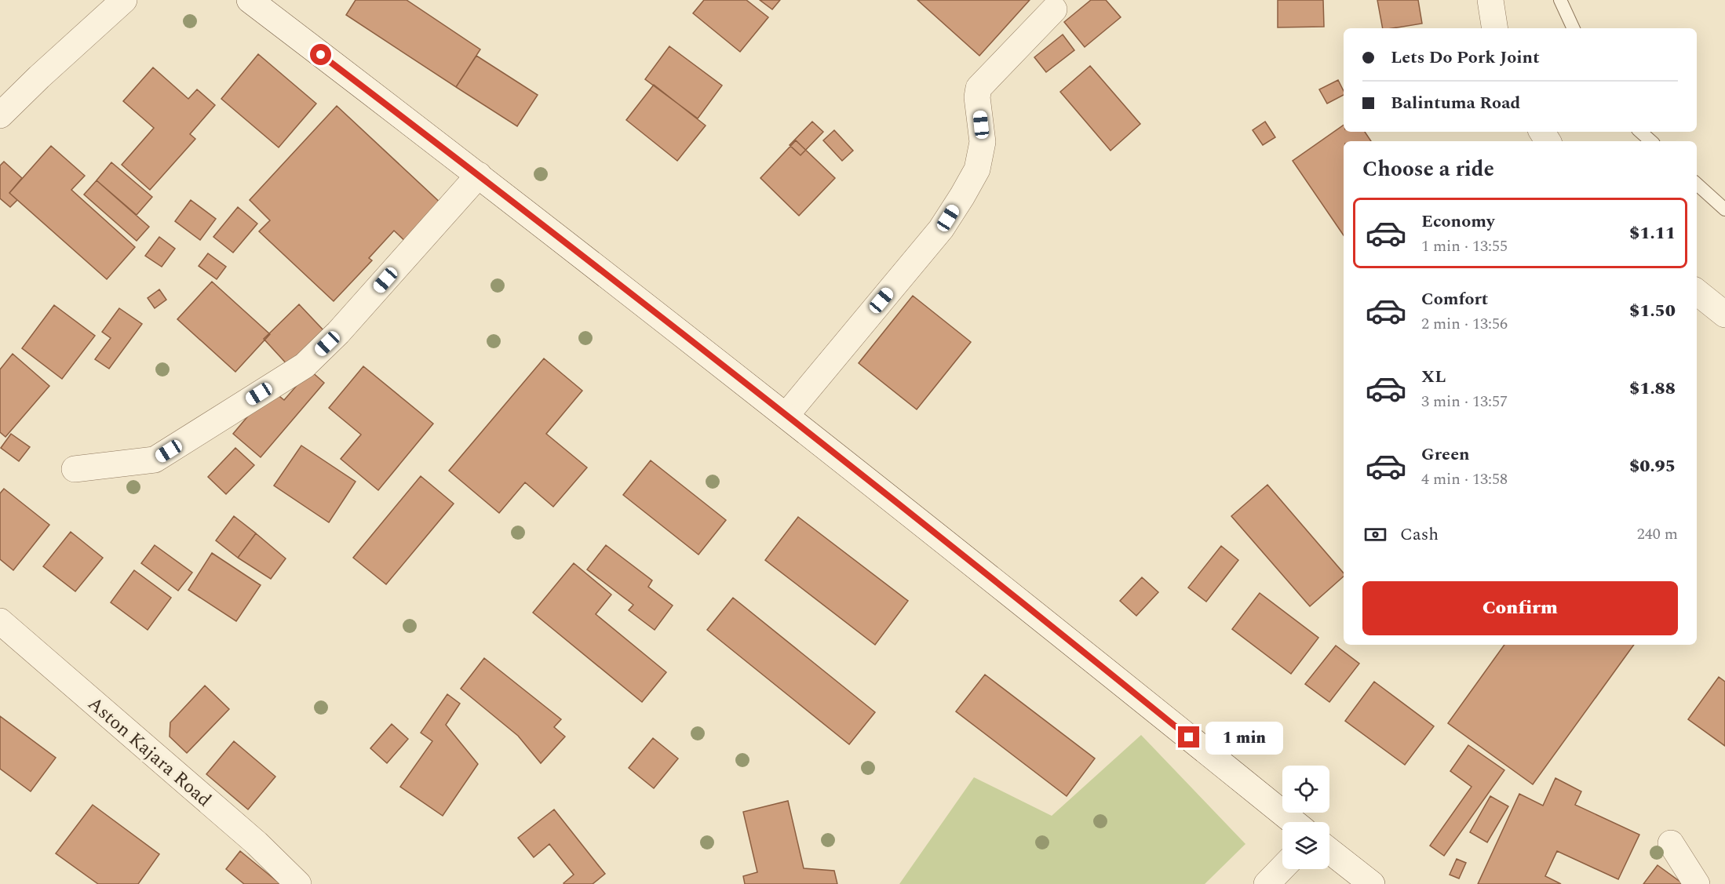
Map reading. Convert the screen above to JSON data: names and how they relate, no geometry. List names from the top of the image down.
{
  "streets": {
    "street": ["Aston Kajara Road"]
  },
  "page": {
    "banner": ["Lets Do Pork Joint", "Balintuma Road"],
    "heading": "Choose a ride",
    "list": [
      {
        "name": "Economy",
        "note": "1 min · 13:55",
        "value": "$1.11"
      },
      {
        "name": "Comfort",
        "note": "2 min · 13:56",
        "value": "$1.50"
      },
      {
        "name": "XL",
        "note": "3 min · 13:57",
        "value": "$1.88"
      },
      {
        "name": "Green",
        "note": "4 min · 13:58",
        "value": "$0.95"
      }
    ],
    "pay": ["Cash", "240 m"],
    "buttons": "Confirm",
    "bubble": "1 min"
  }
}
